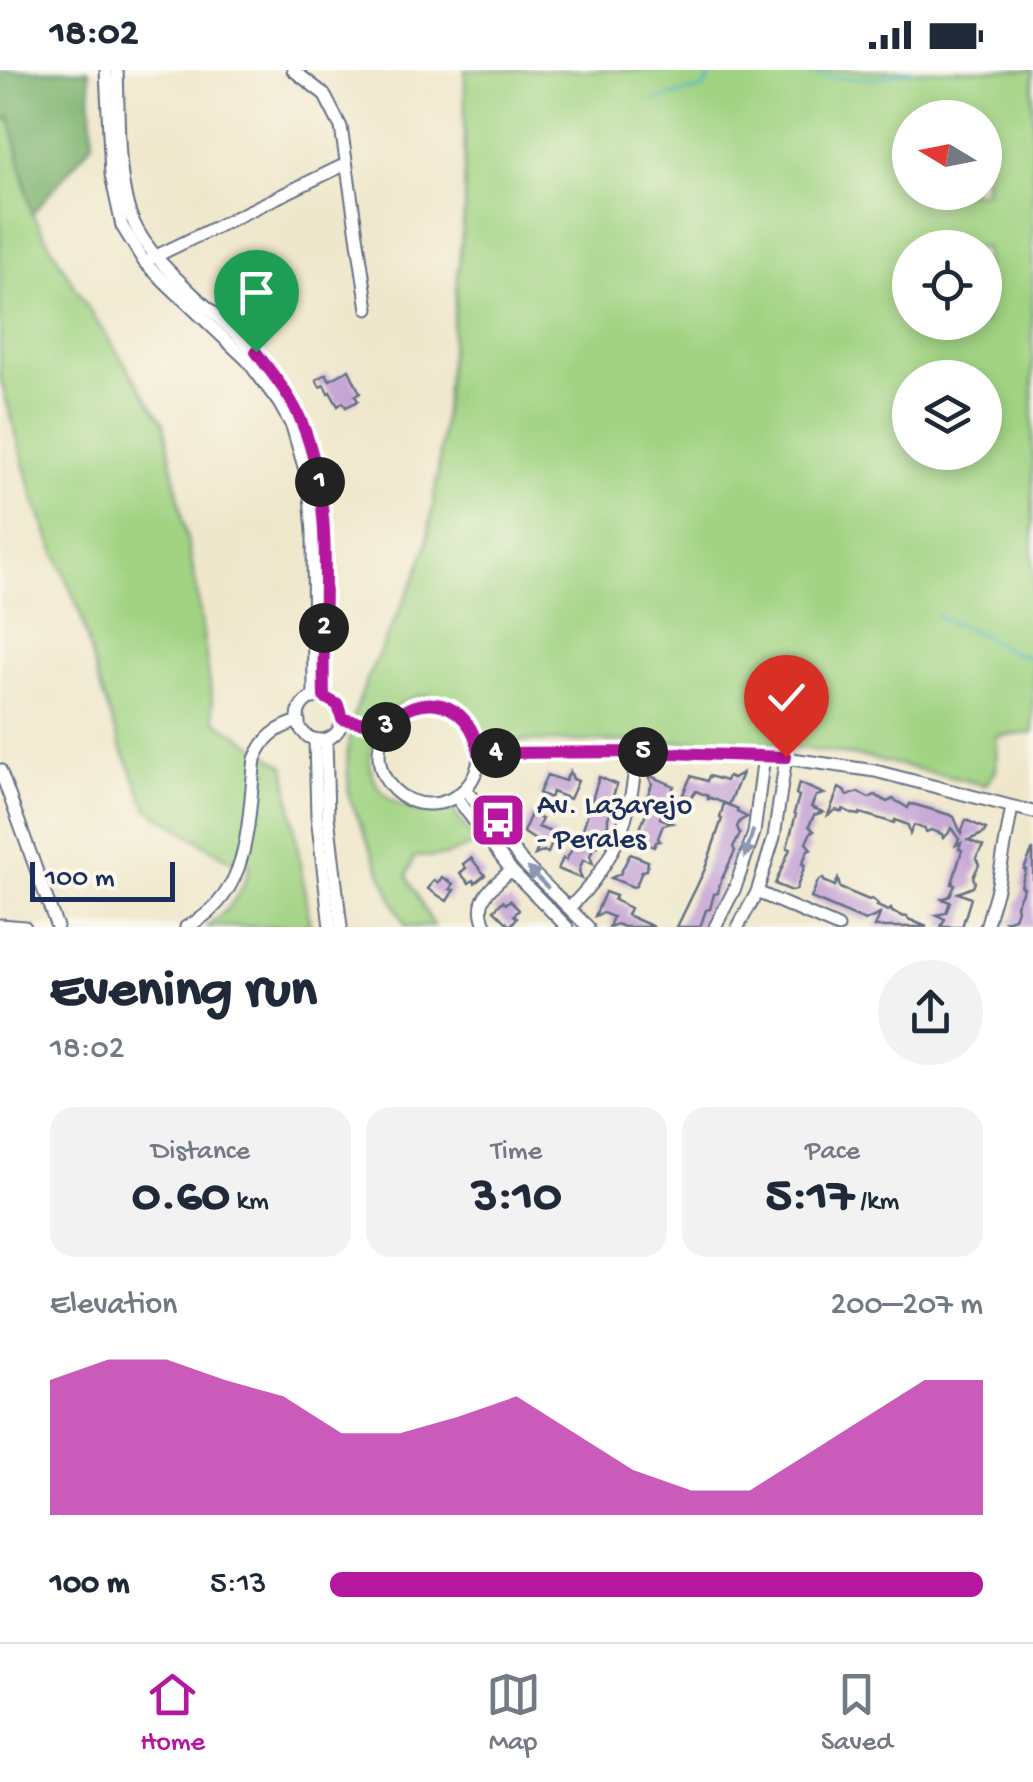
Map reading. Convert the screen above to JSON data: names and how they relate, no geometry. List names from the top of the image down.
{
  "places": {
    "bus stop": ["Av. Lazarejo - Perales"]
  },
  "scale_bar": "100 m",
  "north": "left",
  "page": {
    "status": "18:02",
    "pins": [
      "1",
      "2",
      "3",
      "5",
      "4"
    ],
    "scale": "100 m",
    "heading": ["Evening run", "18:02"],
    "stats": [
      ["Distance", "0.60 km"],
      ["Time", "3:10"],
      ["Pace", "5:17 /km"]
    ],
    "chart": ["Elevation", "200–207 m"],
    "list": [
      {
        "name": "100 m",
        "note": "5:13"
      }
    ],
    "tabs": ["Home", "Map", "Saved"]
  }
}
